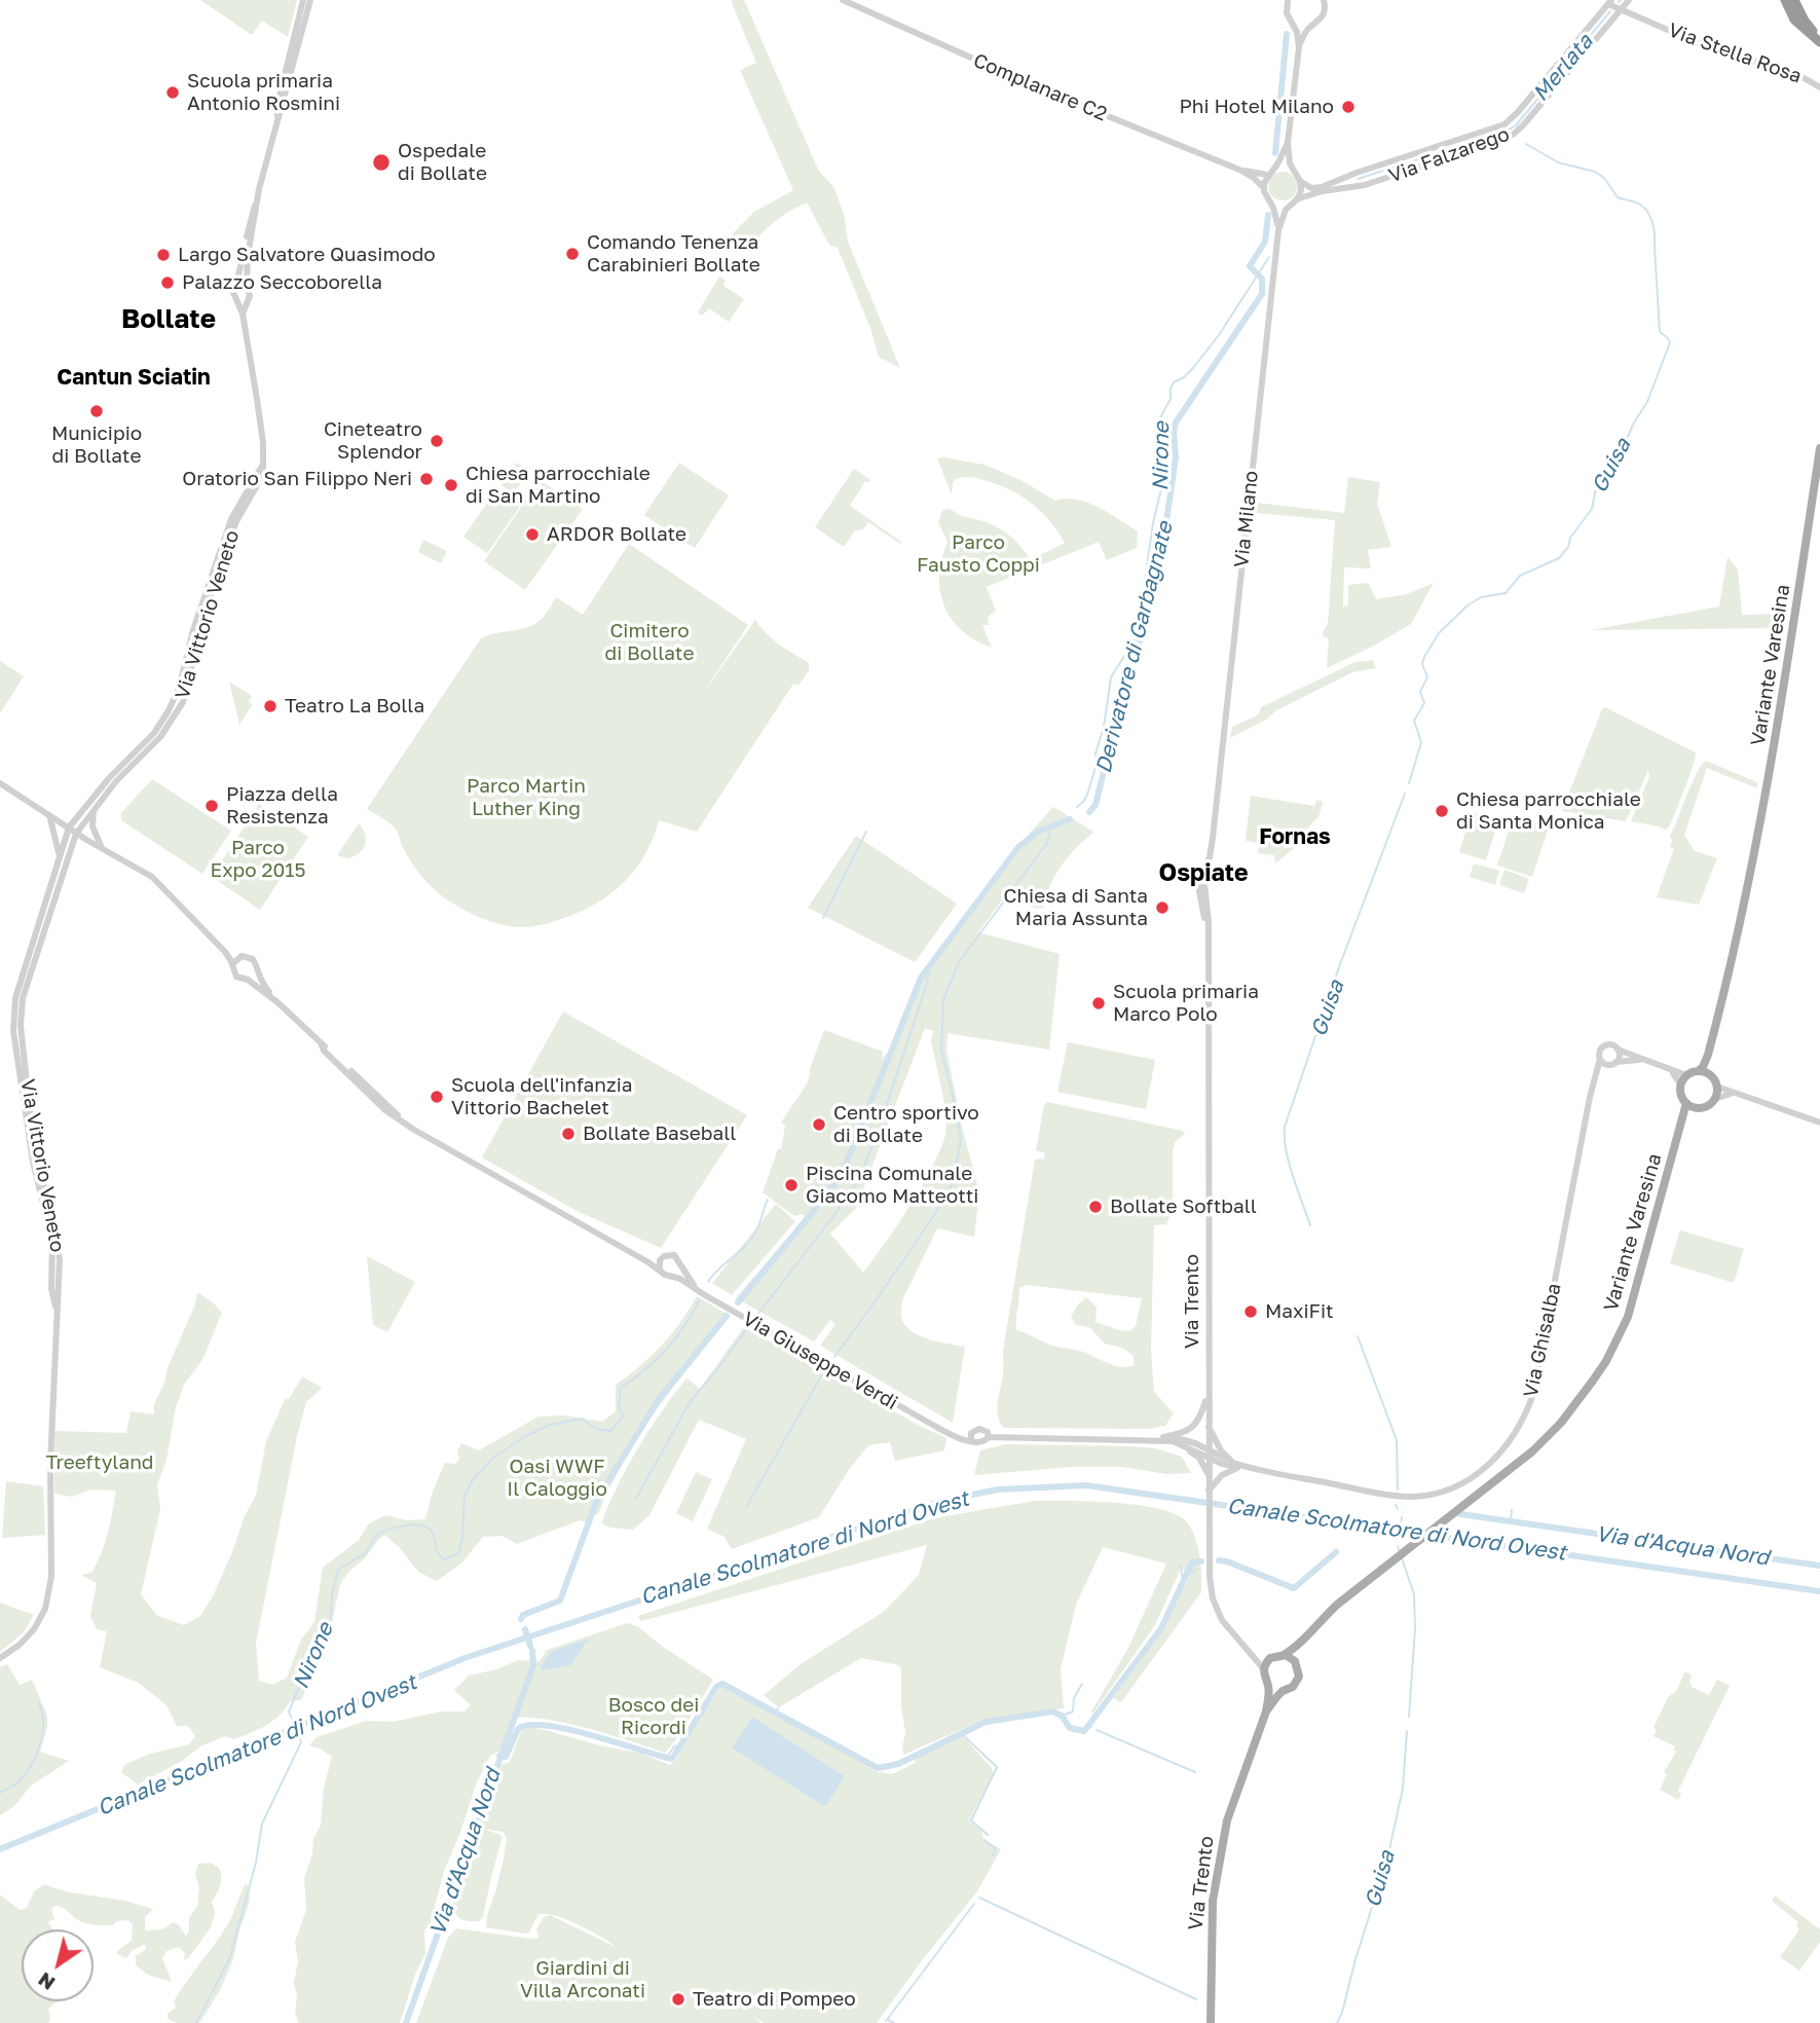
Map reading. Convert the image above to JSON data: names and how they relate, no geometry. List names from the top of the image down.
{
  "streets": {
    "main road": ["Variante Varesina", "Via Trento"],
    "street": [
      "Via Stella Rosa",
      "Complanare C2",
      "Via Falzarego",
      "Via Milano",
      "Via Vittorio Veneto",
      "Via Ghisalba",
      "Via Giuseppe Verdi"
    ]
  },
  "crossings": [
    ["Via Stella Rosa", "Via Falzarego"],
    ["Complanare C2", "Via Falzarego"],
    ["Complanare C2", "Via Milano"],
    ["Via Falzarego", "Via Milano"],
    ["Via Milano", "Via Trento"],
    ["Variante Varesina", "Via Trento"],
    ["Via Trento", "Via Ghisalba"]
  ],
  "districts": [
    "Bollate",
    "Cantun Sciatin",
    "Fornas",
    "Ospiate"
  ],
  "water": [
    "Merlata",
    "Nirone",
    "Guisa",
    "Derivatore di Garbagnate",
    "Canale Scolmatore di Nord Ovest",
    "Via d'Acqua Nord"
  ],
  "parks": [
    "Parco Fausto Coppi",
    "Cimitero di Bollate",
    "Parco Martin Luther King",
    "Parco Expo 2015",
    "Treeftyland",
    "Oasi WWF Il Caloggio",
    "Bosco dei Ricordi",
    "Giardini di Villa Arconati"
  ],
  "places": [
    "Scuola primaria Antonio Rosmini",
    "Phi Hotel Milano",
    "Ospedale di Bollate",
    "Comando Tenenza Carabinieri Bollate",
    "Largo Salvatore Quasimodo",
    "Palazzo Seccoborella",
    "Municipio di Bollate",
    "Cineteatro Splendor",
    "Oratorio San Filippo Neri",
    "Chiesa parrocchiale di San Martino",
    "ARDOR Bollate",
    "Teatro La Bolla",
    "Piazza della Resistenza",
    "Chiesa parrocchiale di Santa Monica",
    "Chiesa di Santa Maria Assunta",
    "Scuola primaria Marco Polo",
    "Scuola dell'infanzia Vittorio Bachelet",
    "Centro sportivo di Bollate",
    "Bollate Baseball",
    "Piscina Comunale Giacomo Matteotti",
    "Bollate Softball",
    "MaxiFit",
    "Teatro di Pompeo"
  ],
  "north": "bottom left"
}
